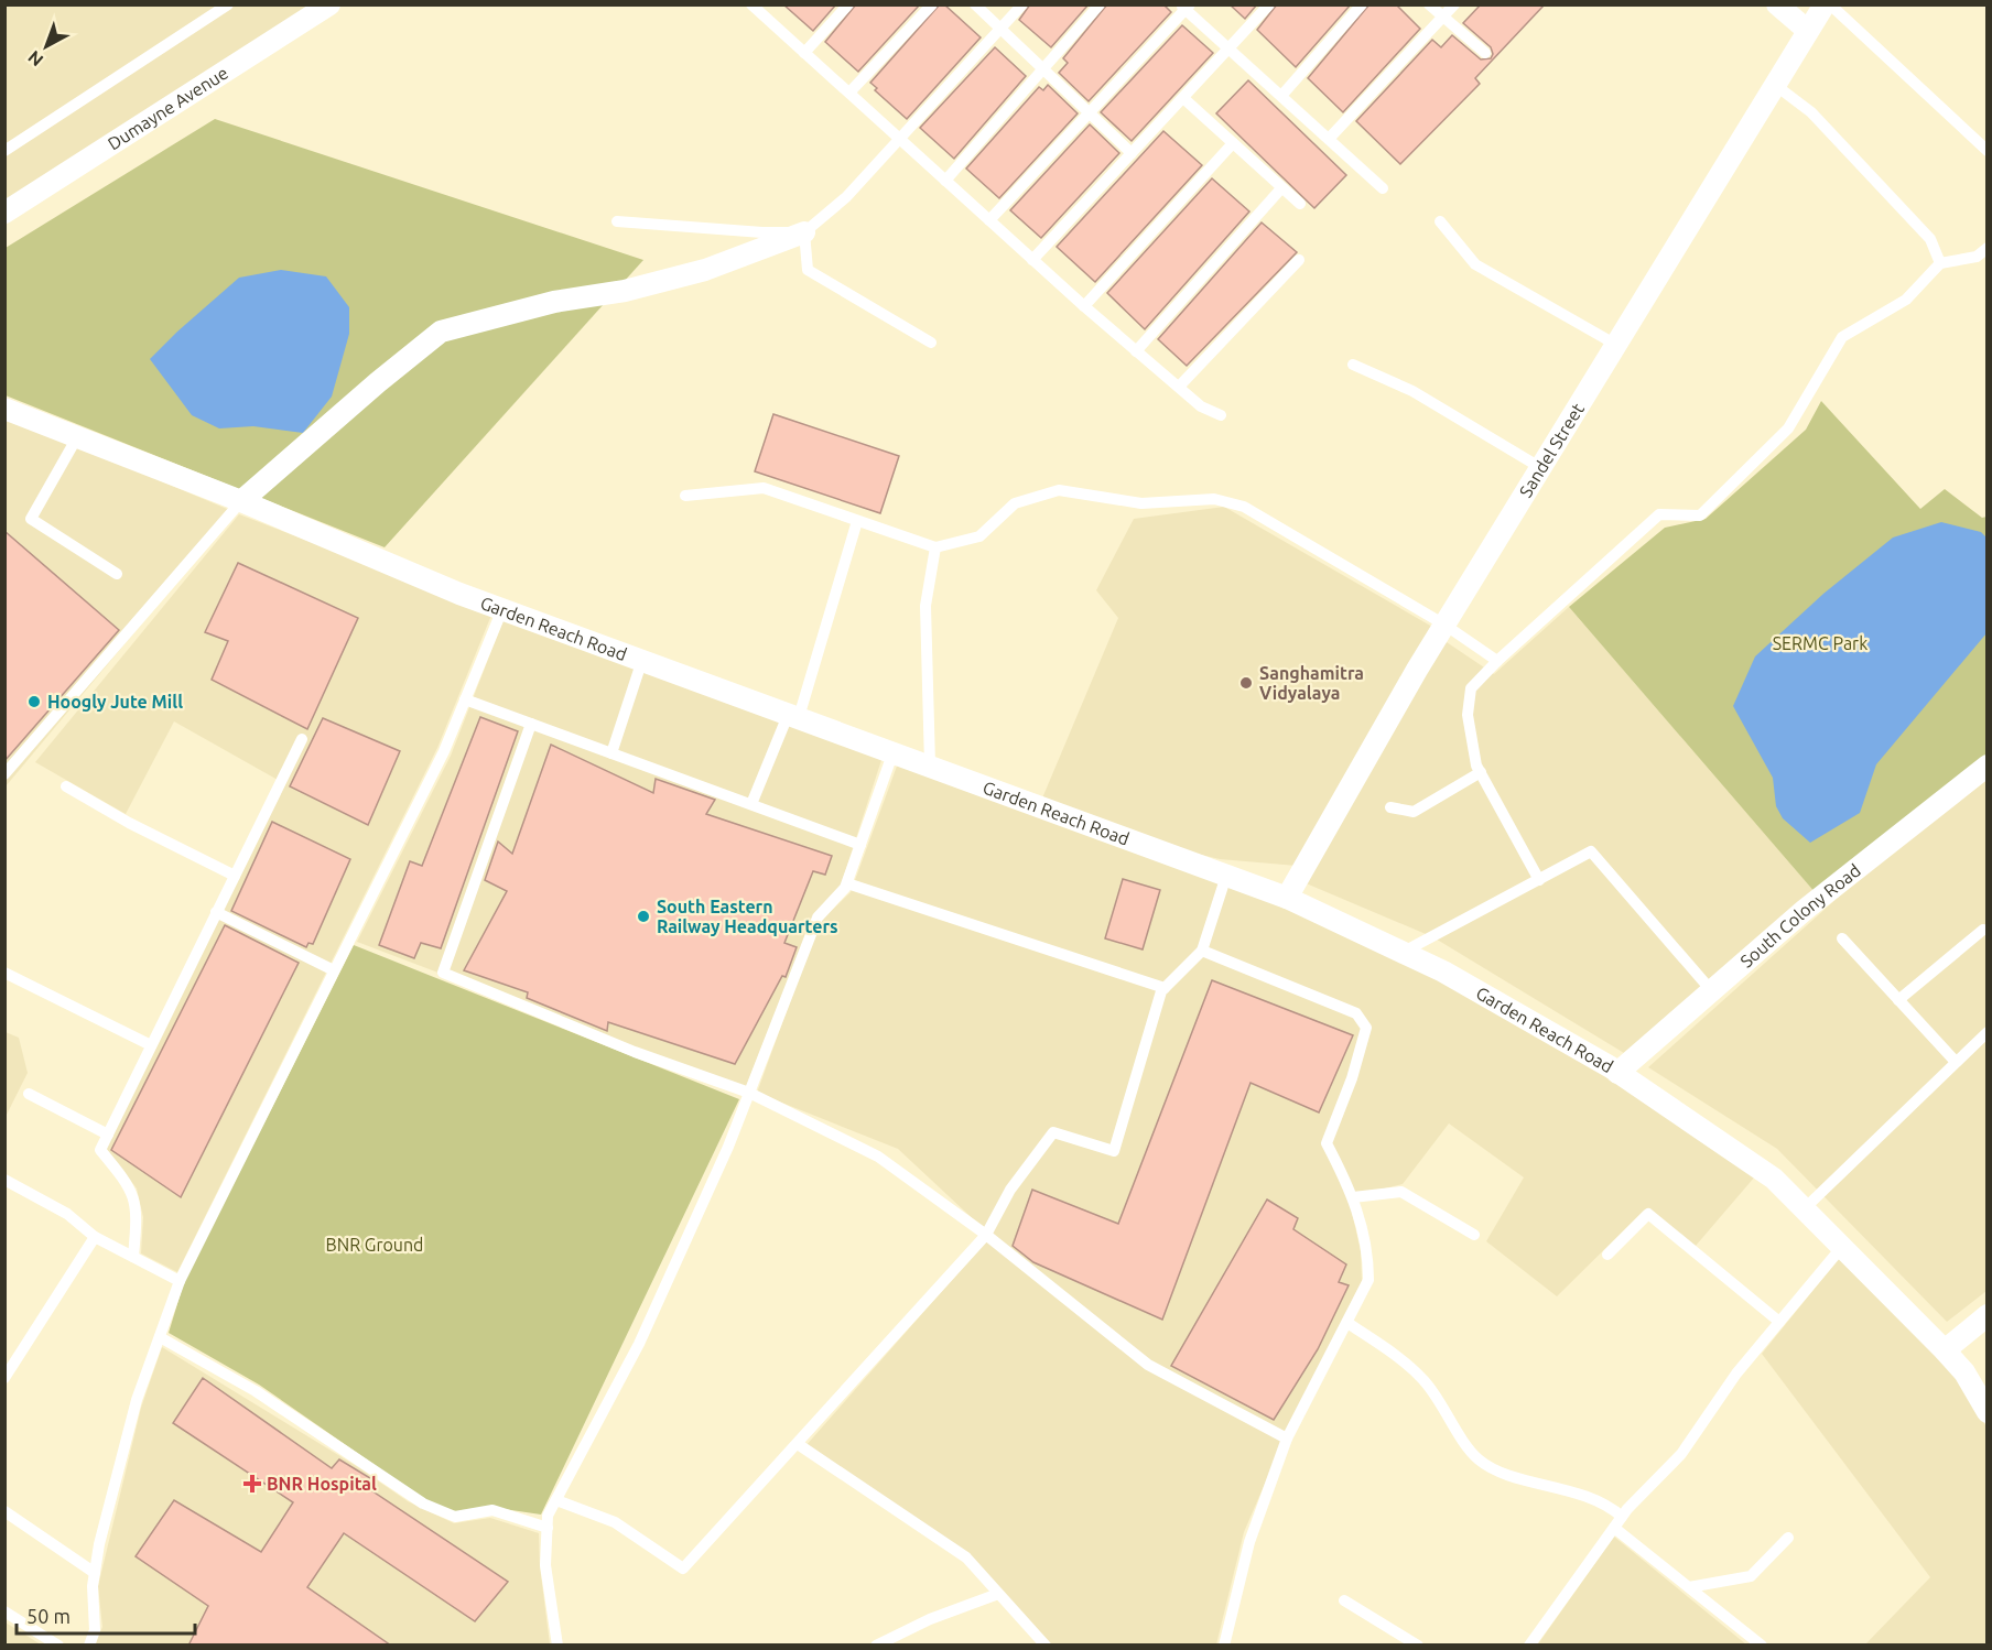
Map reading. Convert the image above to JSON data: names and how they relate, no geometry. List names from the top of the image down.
{
  "streets": {
    "street": [
      "Dumayne Avenue",
      "Sandel Street",
      "Garden Reach Road",
      "South Colony Road"
    ]
  },
  "crossings": [
    ["Sandel Street", "Garden Reach Road"],
    ["Garden Reach Road", "South Colony Road"]
  ],
  "parks": ["SERMC Park", "BNR Ground"],
  "places": {
    "other": ["Sanghamitra Vidyalaya", "Hoogly Jute Mill", "South Eastern Railway Headquarters"],
    "health": ["BNR Hospital"]
  },
  "scale_bar": "50 m",
  "north": "bottom left"
}
